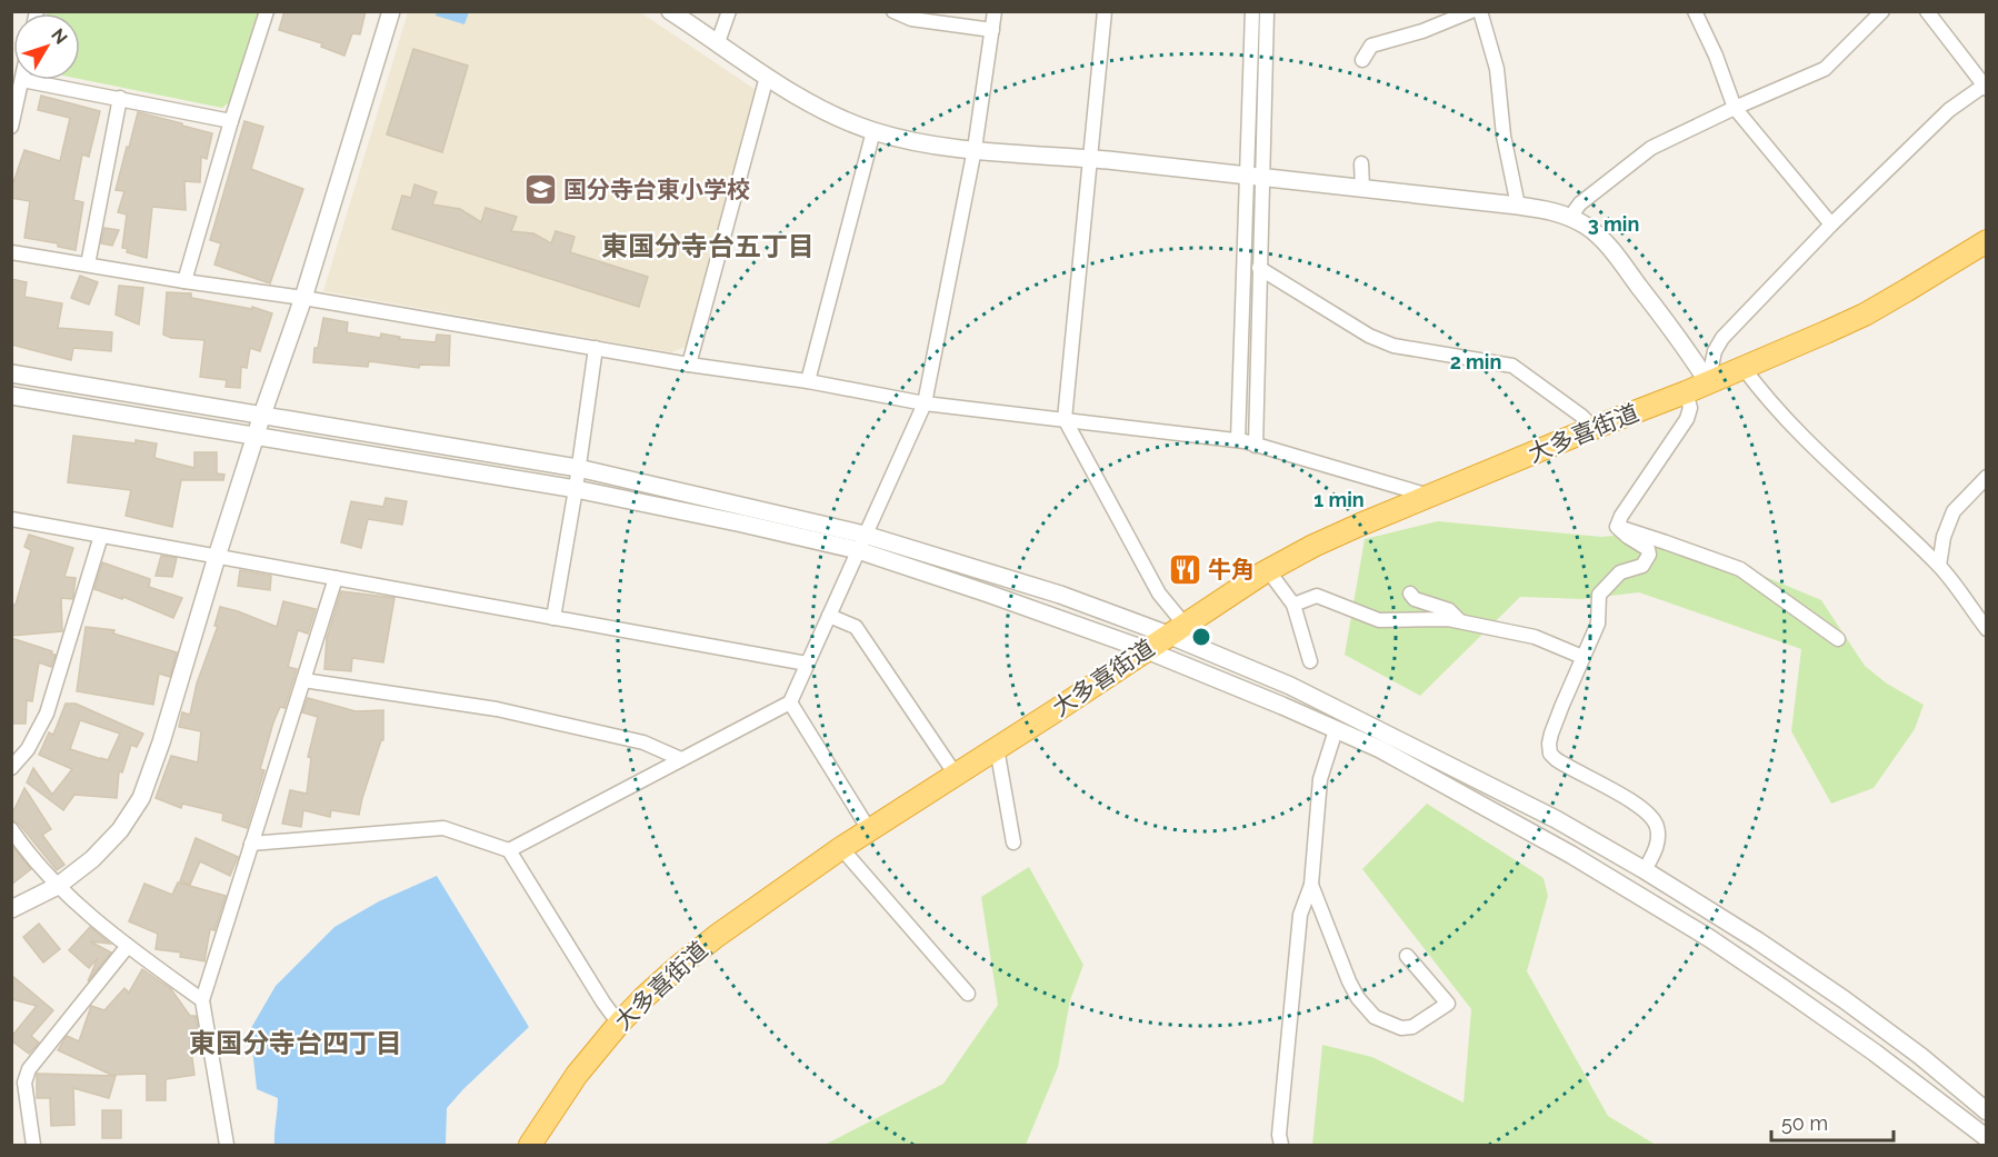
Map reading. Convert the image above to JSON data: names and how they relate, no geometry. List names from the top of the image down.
{
  "streets": {
    "highway": ["大多喜街道"]
  },
  "districts": ["東国分寺台五丁目", "東国分寺台四丁目"],
  "places": {
    "school or university": ["国分寺台東小学校"],
    "restaurant": ["牛角"]
  },
  "scale_bar": "50 m",
  "north": "top right",
  "rings": ["3 min", "2 min", "1 min"]
}
